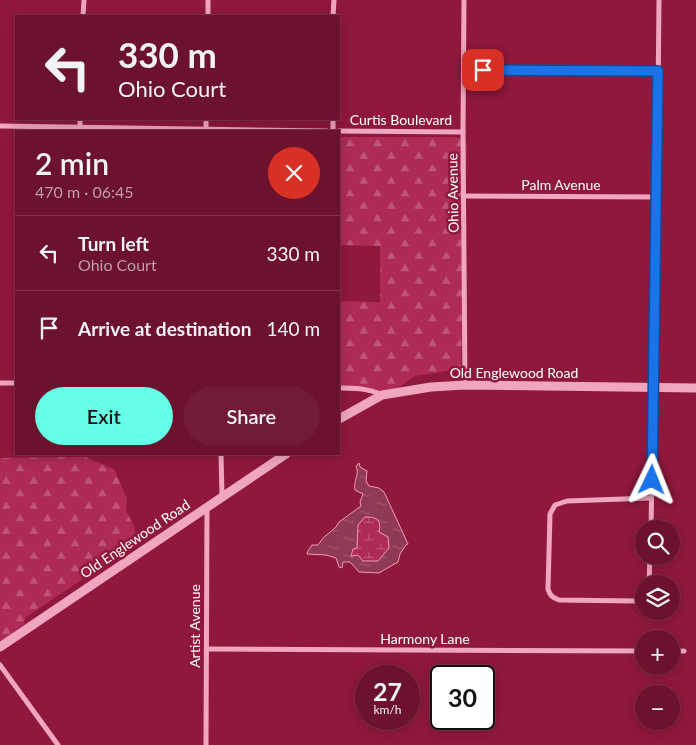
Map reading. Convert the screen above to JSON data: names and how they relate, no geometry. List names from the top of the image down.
{
  "streets": {
    "street": [
      "Curtis Boulevard",
      "Palm Avenue",
      "Ohio Avenue",
      "Old Englewood Road",
      "Artist Avenue",
      "Harmony Lane"
    ]
  },
  "crossings": [
    ["Curtis Boulevard", "Ohio Avenue"],
    ["Palm Avenue", "Ohio Avenue"],
    ["Ohio Avenue", "Old Englewood Road"],
    ["Old Englewood Road", "Artist Avenue"],
    ["Artist Avenue", "Harmony Lane"]
  ],
  "page": {
    "turn": ["330 m", "Ohio Court"],
    "heading": ["2 min", "470 m · 06:45"],
    "list": [
      {
        "name": "Turn left",
        "note": "Ohio Court",
        "value": "330 m"
      },
      {
        "name": "Arrive at destination",
        "value": "140 m"
      }
    ],
    "buttons": ["Exit", "Share"],
    "map_buttons": ["+", "−"],
    "speed": "27 km/h",
    "limit": "30"
  }
}
